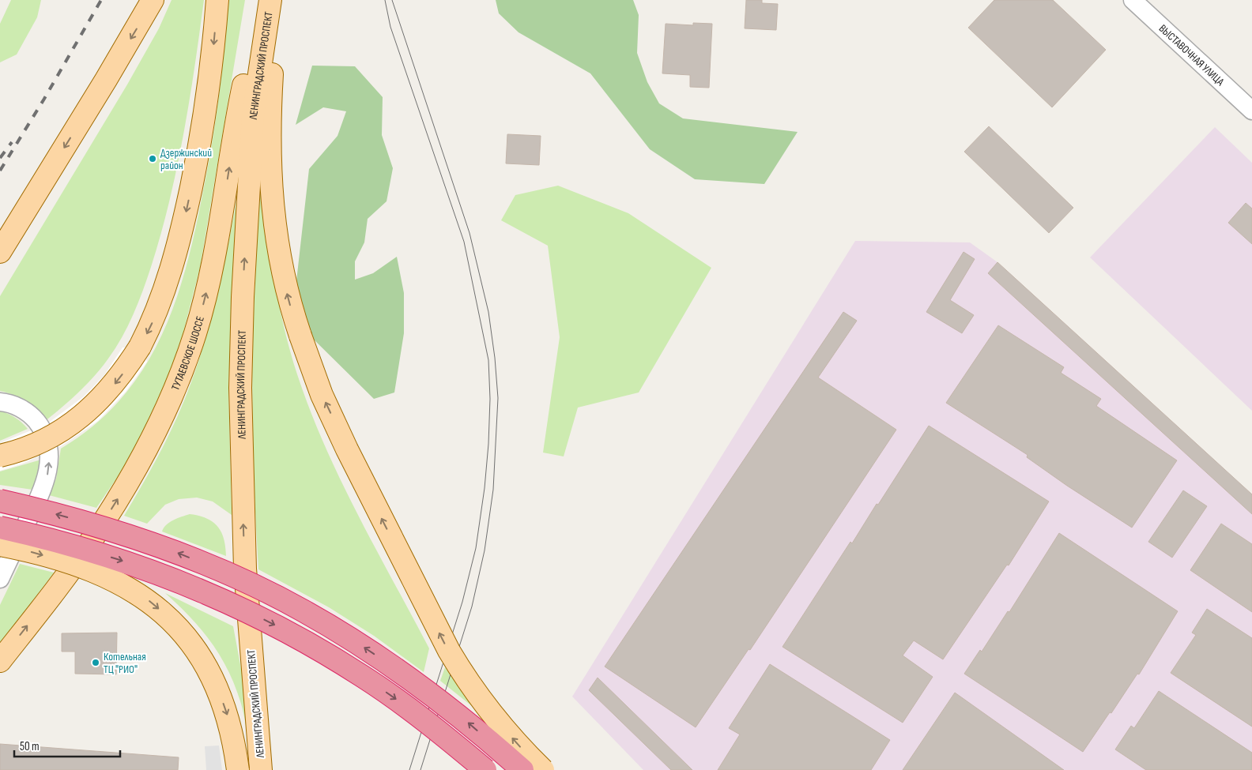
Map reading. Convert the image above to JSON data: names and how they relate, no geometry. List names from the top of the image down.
{
  "streets": {
    "main road": ["ЛЕНИНГРАДСКИЙ ПРОСПЕКТ", "ТУТАЕВСКОЕ ШОССЕ"],
    "street": ["ВЫСТАВОЧНАЯ УЛИЦА"]
  },
  "places": ["Дзержинский район", "Котельная ТЦ \"РИО\""],
  "scale_bar": "50 m"
}
